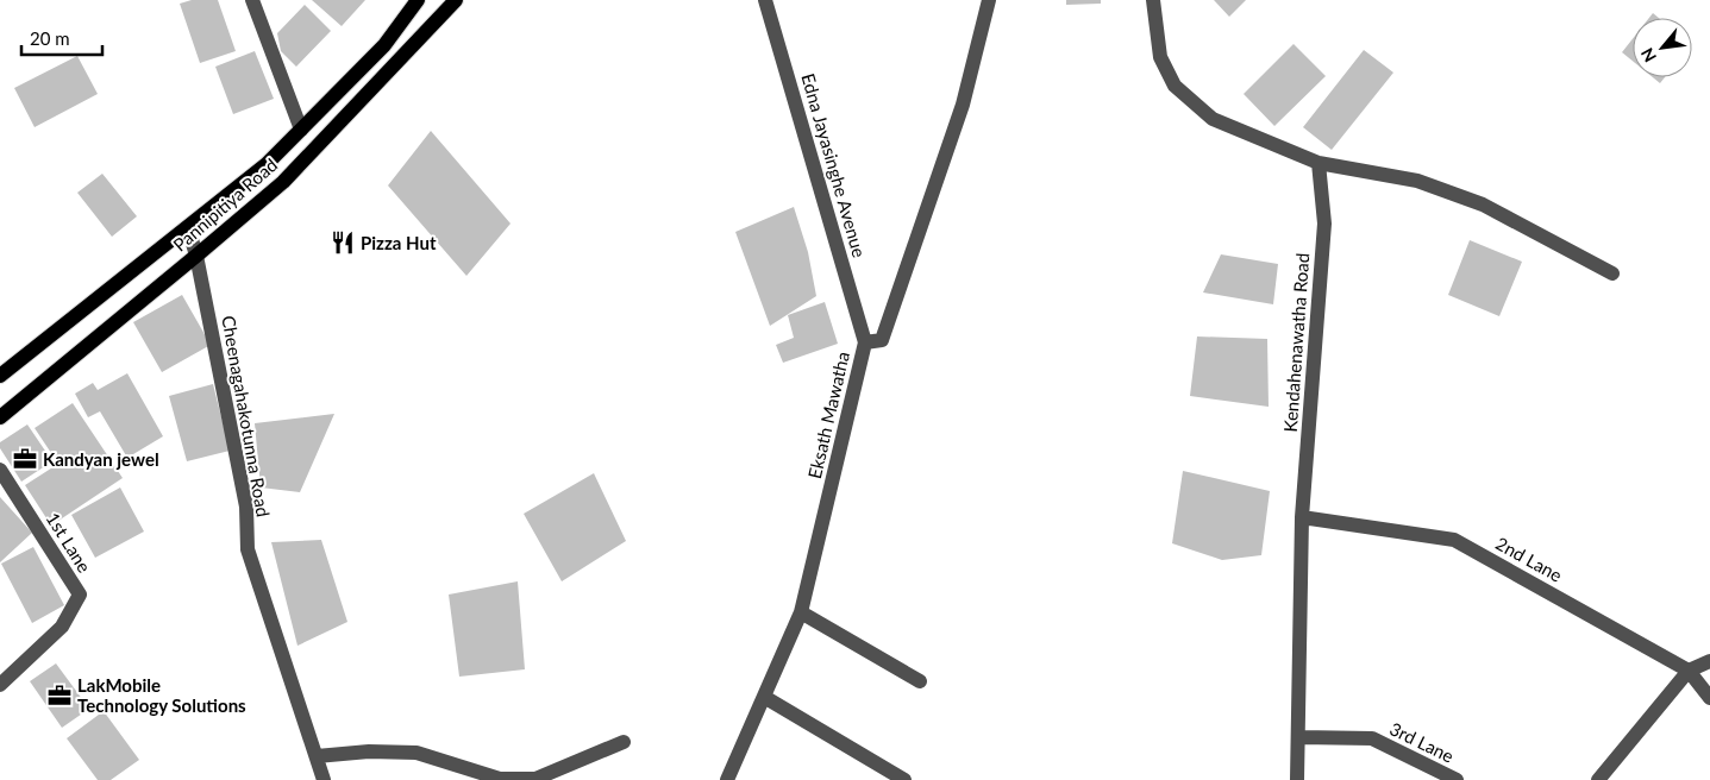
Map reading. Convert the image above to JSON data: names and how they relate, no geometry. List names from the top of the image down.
{
  "streets": {
    "main road": ["Pannipitiya Road"],
    "street": [
      "Edna Jayasinghe Avenue",
      "Kendahenawatha Road",
      "Eksath Mawatha",
      "Cheenagahakotunna Road",
      "1st Lane",
      "2nd Lane",
      "3rd Lane"
    ]
  },
  "crossings": [
    ["Edna Jayasinghe Avenue", "Eksath Mawatha"],
    ["Pannipitiya Road", "Cheenagahakotunna Road"],
    ["Kendahenawatha Road", "2nd Lane"],
    ["Kendahenawatha Road", "3rd Lane"]
  ],
  "places": {
    "restaurant": ["Pizza Hut"],
    "office": ["Kandyan jewel", "LakMobile Technology Solutions"]
  },
  "scale_bar": "20 m",
  "north": "bottom left"
}
